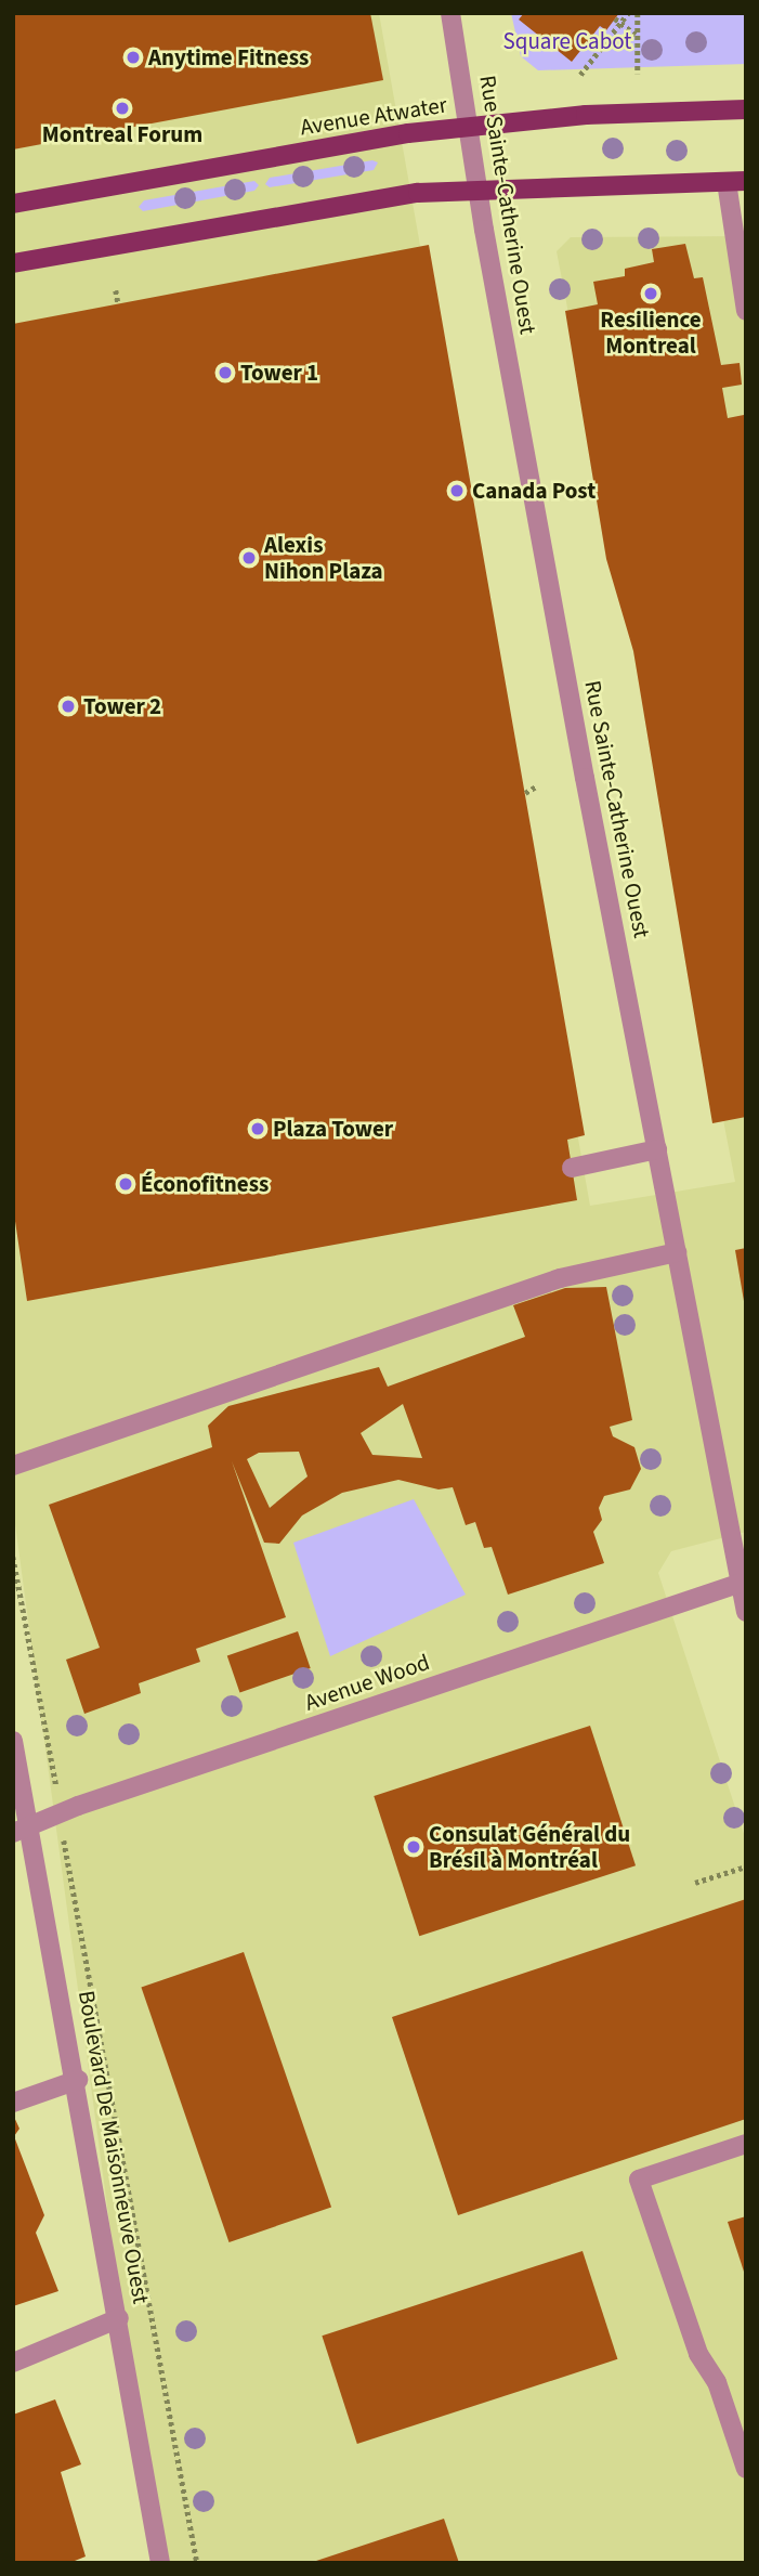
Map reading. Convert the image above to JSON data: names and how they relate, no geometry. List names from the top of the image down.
{
  "streets": {
    "main road": ["Avenue Atwater"],
    "street": ["Rue Sainte-Catherine Ouest", "Avenue Wood", "Boulevard De Maisonneuve Ouest"]
  },
  "crossings": [
    ["Avenue Atwater", "Rue Sainte-Catherine Ouest"],
    ["Rue Sainte-Catherine Ouest", "Avenue Wood"],
    ["Avenue Wood", "Boulevard De Maisonneuve Ouest"]
  ],
  "parks": ["Square Cabot"],
  "places": [
    "Anytime Fitness",
    "Montreal Forum",
    "Resilience Montreal",
    "Tower 1",
    "Canada Post",
    "Alexis Nihon Plaza",
    "Tower 2",
    "Plaza Tower",
    "Éconofitness",
    "Consulat Général du Brésil à Montréal"
  ]
}
